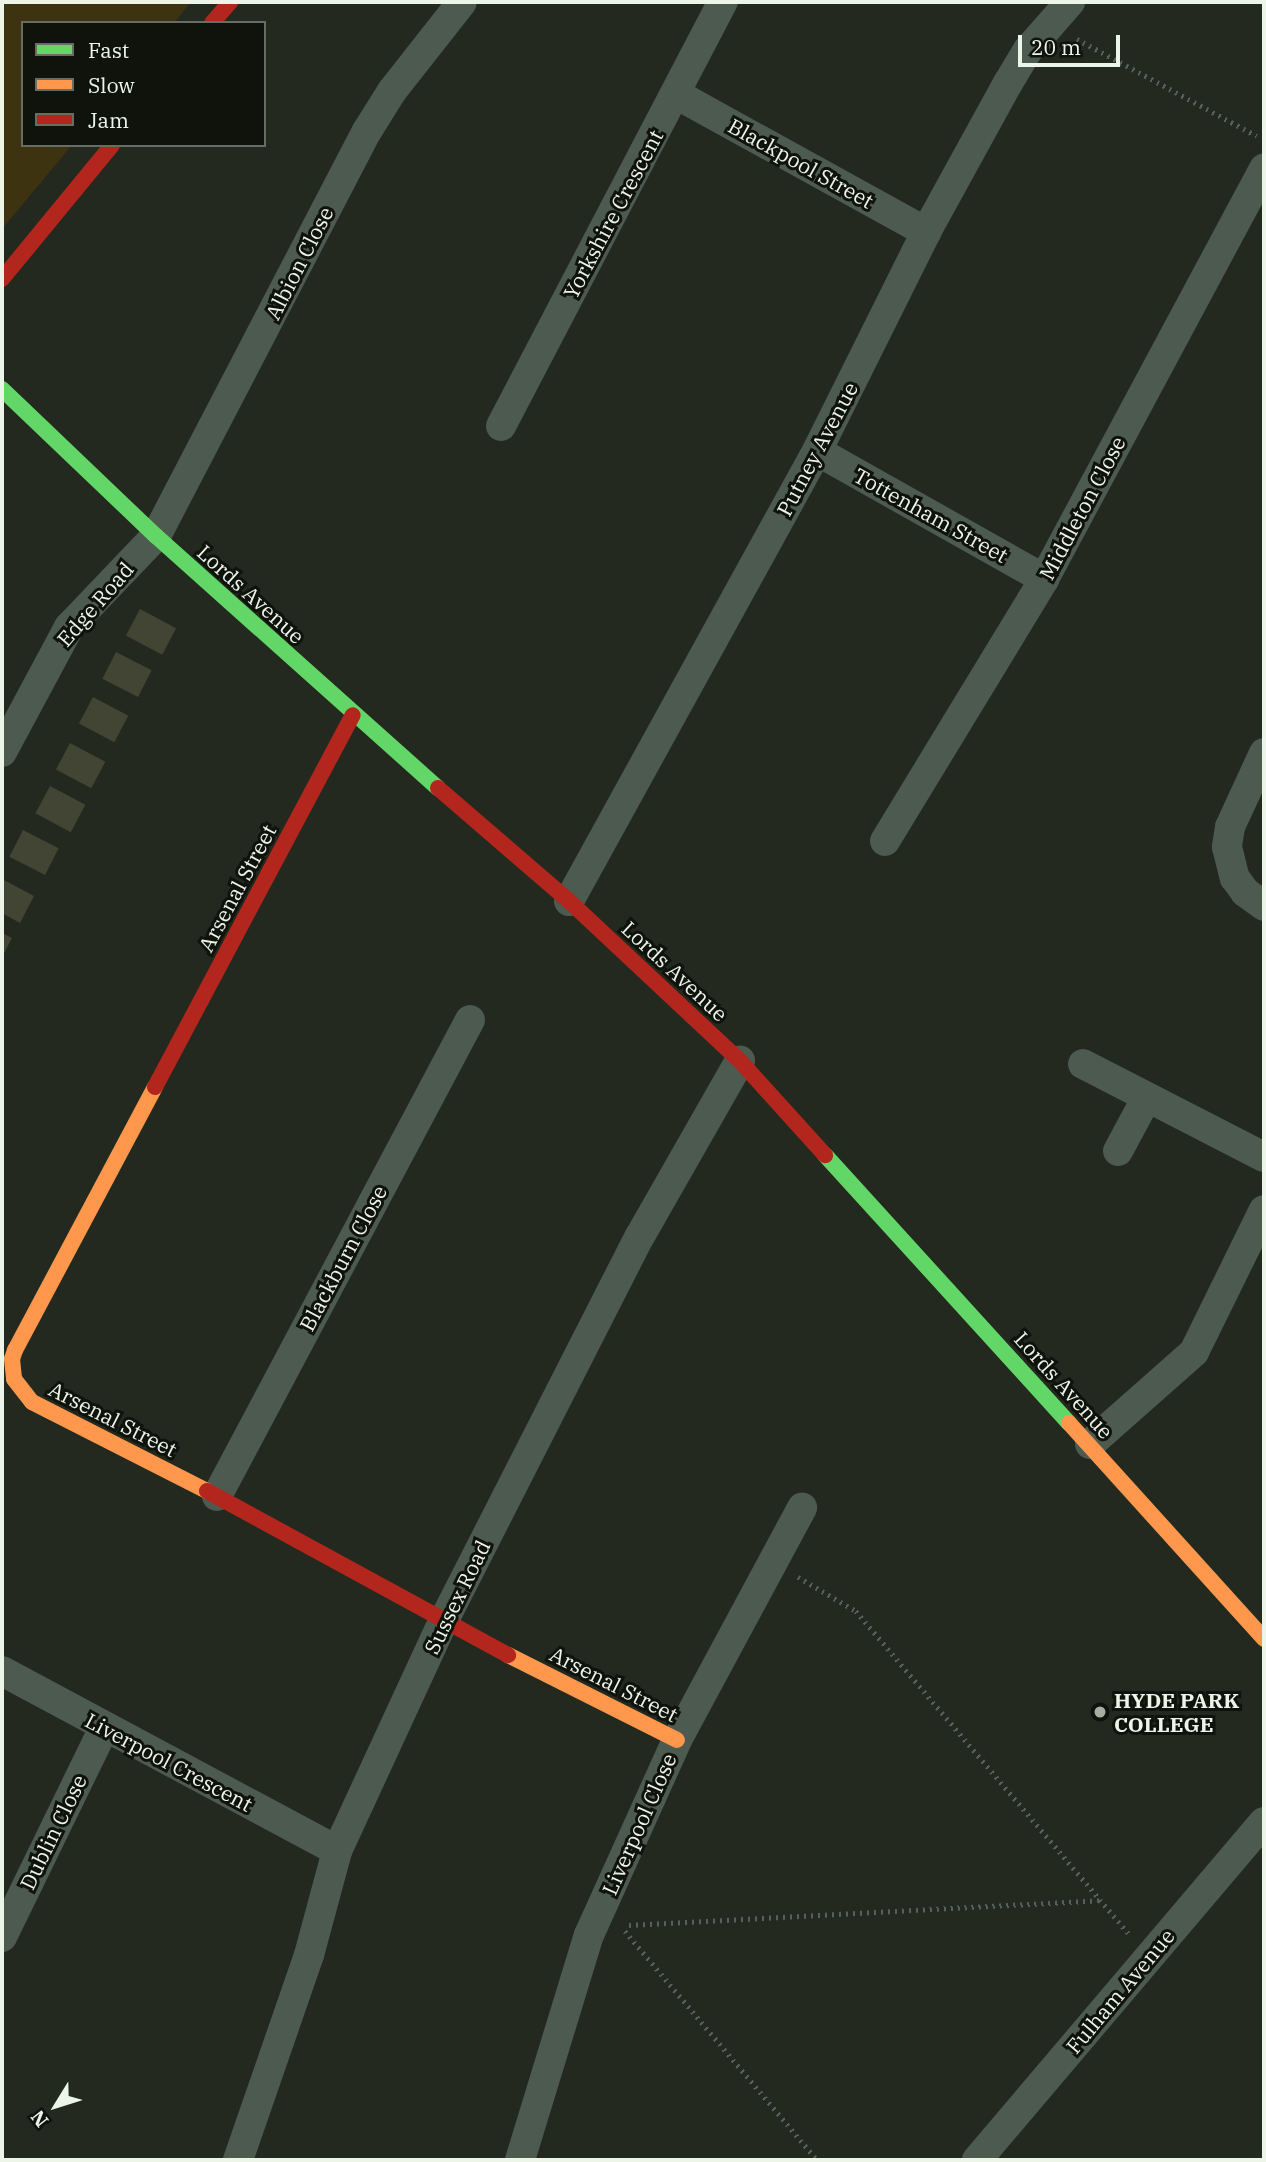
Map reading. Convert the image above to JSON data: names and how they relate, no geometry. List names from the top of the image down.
{
  "streets": {
    "street": [
      "Blackpool Street",
      "Yorkshire Crescent",
      "Albion Close",
      "Putney Avenue",
      "Middleton Close",
      "Tottenham Street",
      "Lords Avenue",
      "Edge Road",
      "Arsenal Street",
      "Blackburn Close",
      "Sussex Road",
      "Liverpool Crescent",
      "Liverpool Close",
      "Dublin Close",
      "Fulham Avenue"
    ]
  },
  "crossings": [
    ["Blackpool Street", "Yorkshire Crescent"],
    ["Blackpool Street", "Putney Avenue"],
    ["Albion Close", "Lords Avenue"],
    ["Albion Close", "Edge Road"],
    ["Putney Avenue", "Tottenham Street"],
    ["Putney Avenue", "Lords Avenue"],
    ["Middleton Close", "Tottenham Street"],
    ["Lords Avenue", "Edge Road"],
    ["Lords Avenue", "Arsenal Street"],
    ["Lords Avenue", "Sussex Road"],
    ["Arsenal Street", "Blackburn Close"],
    ["Arsenal Street", "Sussex Road"],
    ["Arsenal Street", "Liverpool Close"],
    ["Sussex Road", "Liverpool Crescent"],
    ["Liverpool Crescent", "Dublin Close"]
  ],
  "places": ["HYDE PARK COLLEGE"],
  "legend": ["Fast", "Slow", "Jam"],
  "scale_bar": "20 m",
  "north": "bottom left"
}
